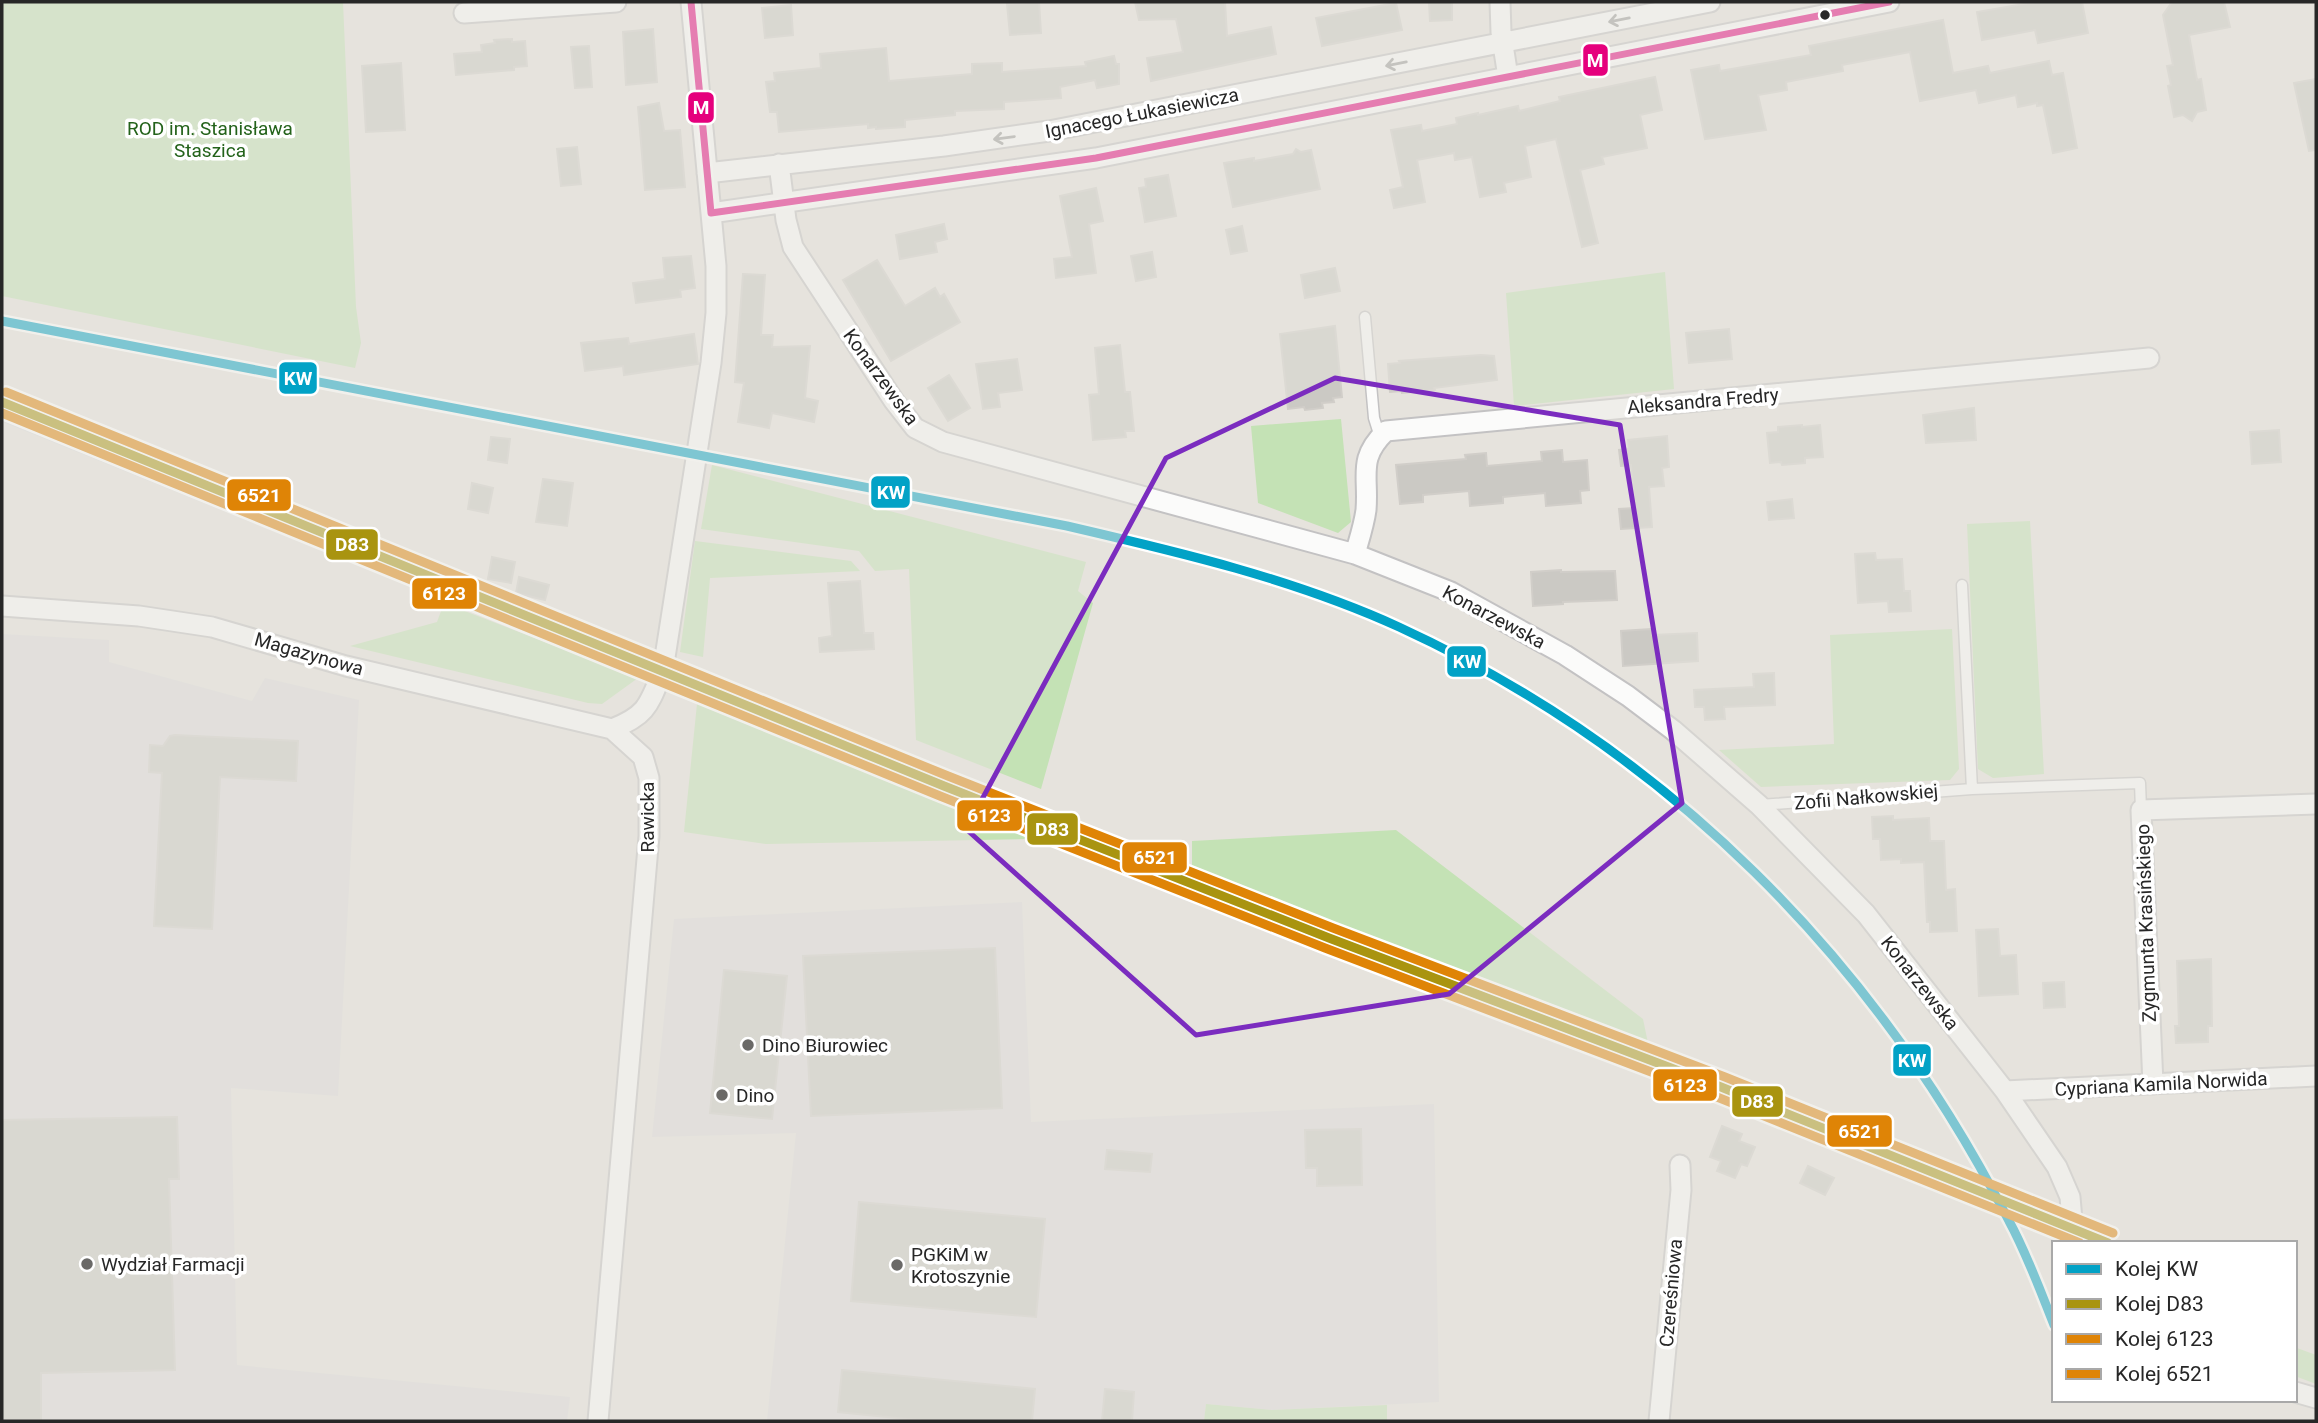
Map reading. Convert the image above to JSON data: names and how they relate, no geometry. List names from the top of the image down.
{
  "streets": {
    "street": [
      "Ignacego Łukasiewicza",
      "Konarzewska",
      "Aleksandra Fredry",
      "Magazynowa",
      "Rawicka",
      "Zygmunta Krasińskiego",
      "Cypriana Kamila Norwida",
      "Czereśniowa"
    ],
    "lane": ["Zofii Nałkowskiej"]
  },
  "crossings": [
    ["Ignacego Łukasiewicza", "Konarzewska"],
    ["Konarzewska", "Zofii Nałkowskiej"],
    ["Konarzewska", "Cypriana Kamila Norwida"],
    ["Magazynowa", "Rawicka"],
    ["Zofii Nałkowskiej", "Zygmunta Krasińskiego"],
    ["Zygmunta Krasińskiego", "Cypriana Kamila Norwida"]
  ],
  "parks": ["ROD im. Stanisława Staszica"],
  "places": [
    "Dino Biurowiec",
    "Dino",
    "Wydział Farmacji",
    "PGKiM w Krotoszynie"
  ],
  "lines": [
    "transit line M",
    "rail line KW",
    "rail line 6521",
    "rail line D83",
    "rail line 6123"
  ],
  "legend": [
    "Kolej KW",
    "Kolej D83",
    "Kolej 6123",
    "Kolej 6521"
  ]
}
